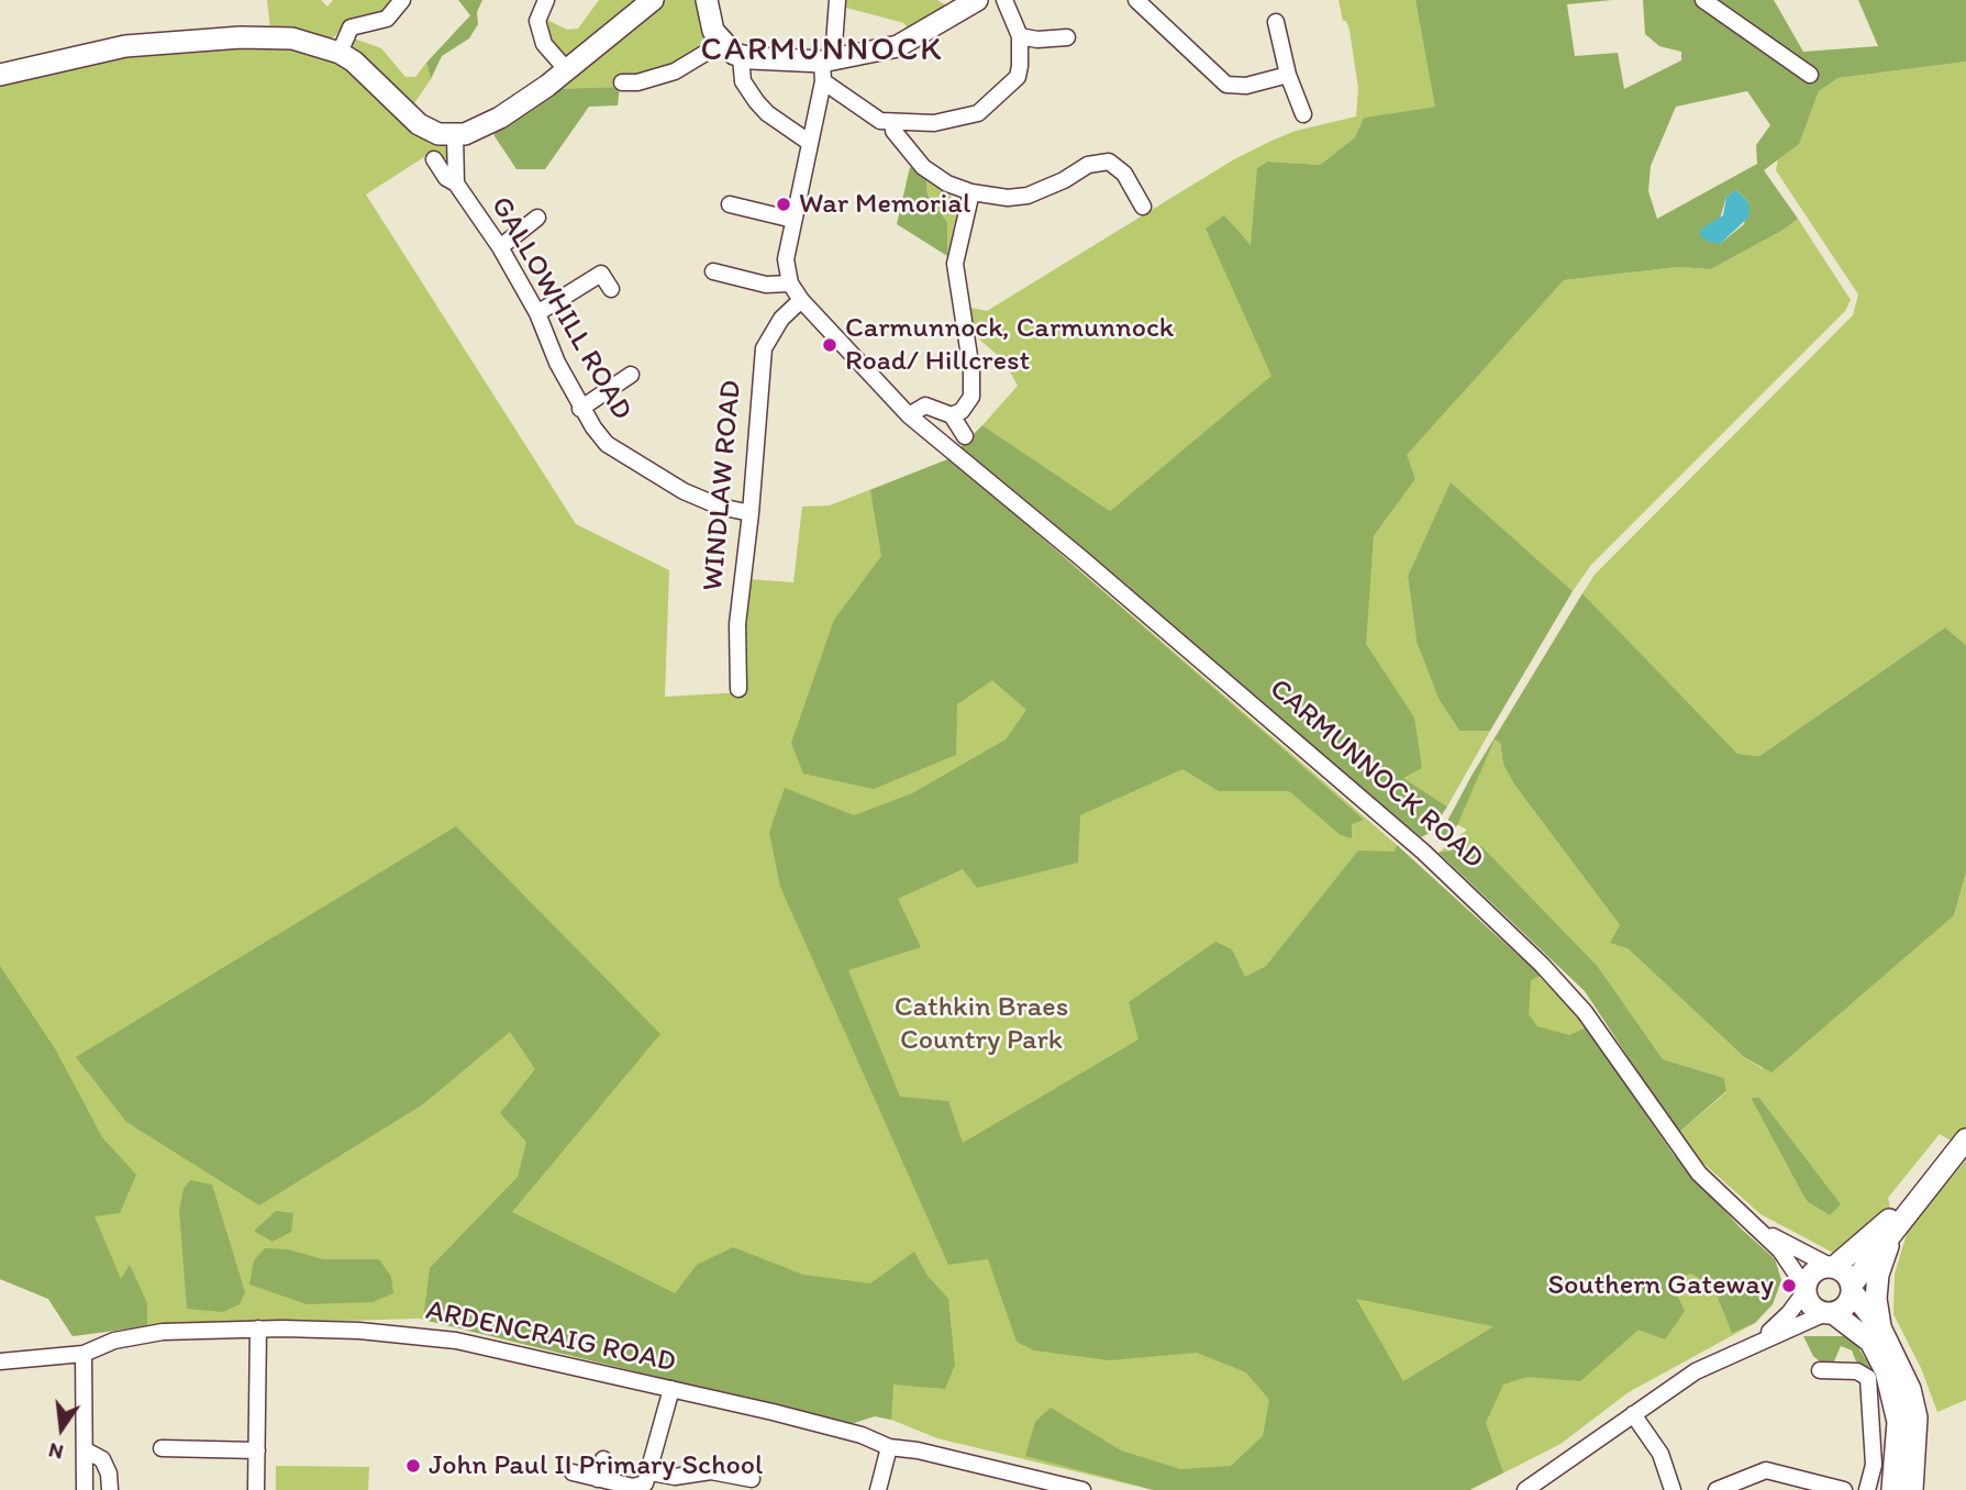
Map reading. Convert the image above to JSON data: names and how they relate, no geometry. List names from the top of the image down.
{
  "streets": {
    "street": [
      "GALLOWHILL ROAD",
      "WINDLAW ROAD",
      "CARMUNNOCK ROAD",
      "ARDENCRAIG ROAD"
    ]
  },
  "crossings": [
    ["GALLOWHILL ROAD", "WINDLAW ROAD"],
    ["WINDLAW ROAD", "CARMUNNOCK ROAD"]
  ],
  "districts": ["CARMUNNOCK"],
  "parks": ["Cathkin Braes Country Park"],
  "places": [
    "War Memorial",
    "Carmunnock, Carmunnock Road/ Hillcrest",
    "Southern Gateway",
    "John Paul II Primary School"
  ],
  "north": "bottom"
}
